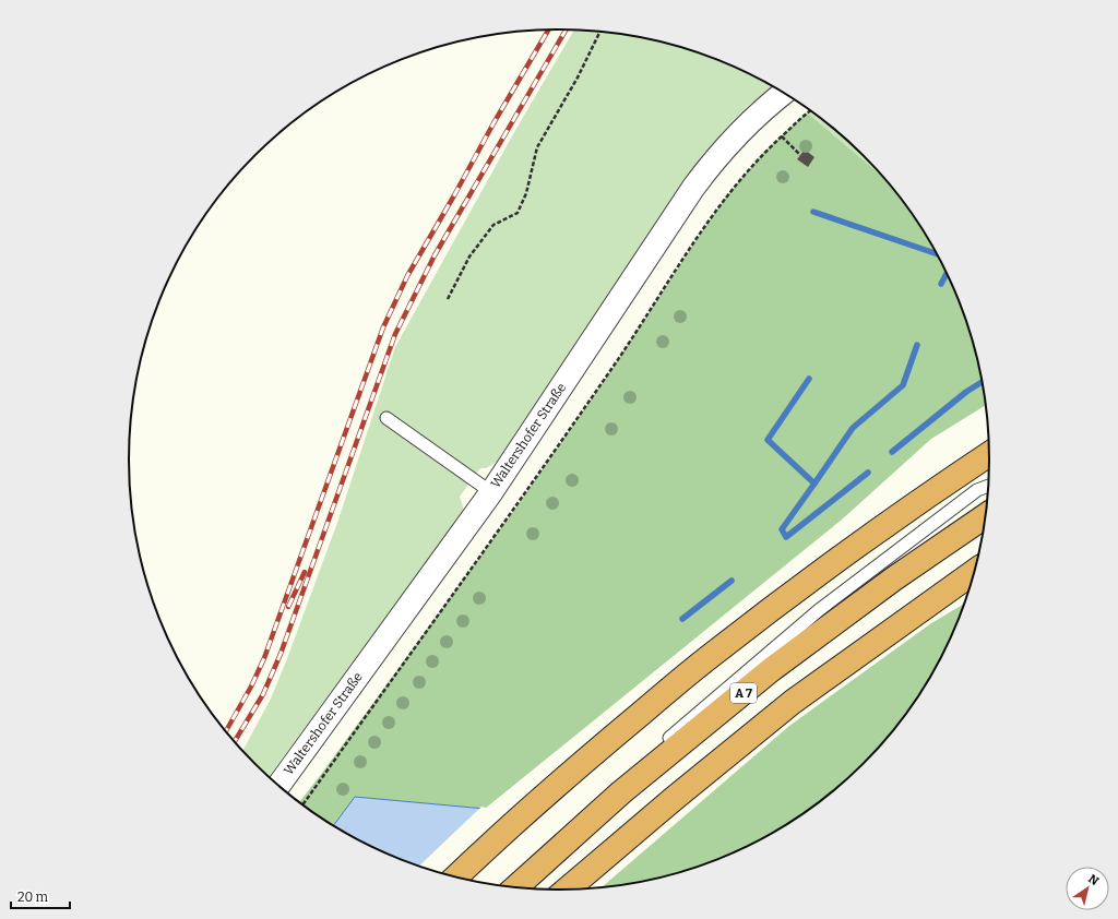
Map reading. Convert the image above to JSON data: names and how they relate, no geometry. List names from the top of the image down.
{
  "streets": {
    "highway": ["A 7"],
    "street": ["Waltershofer Straße"]
  },
  "scale_bar": "20 m",
  "north": "top right"
}
